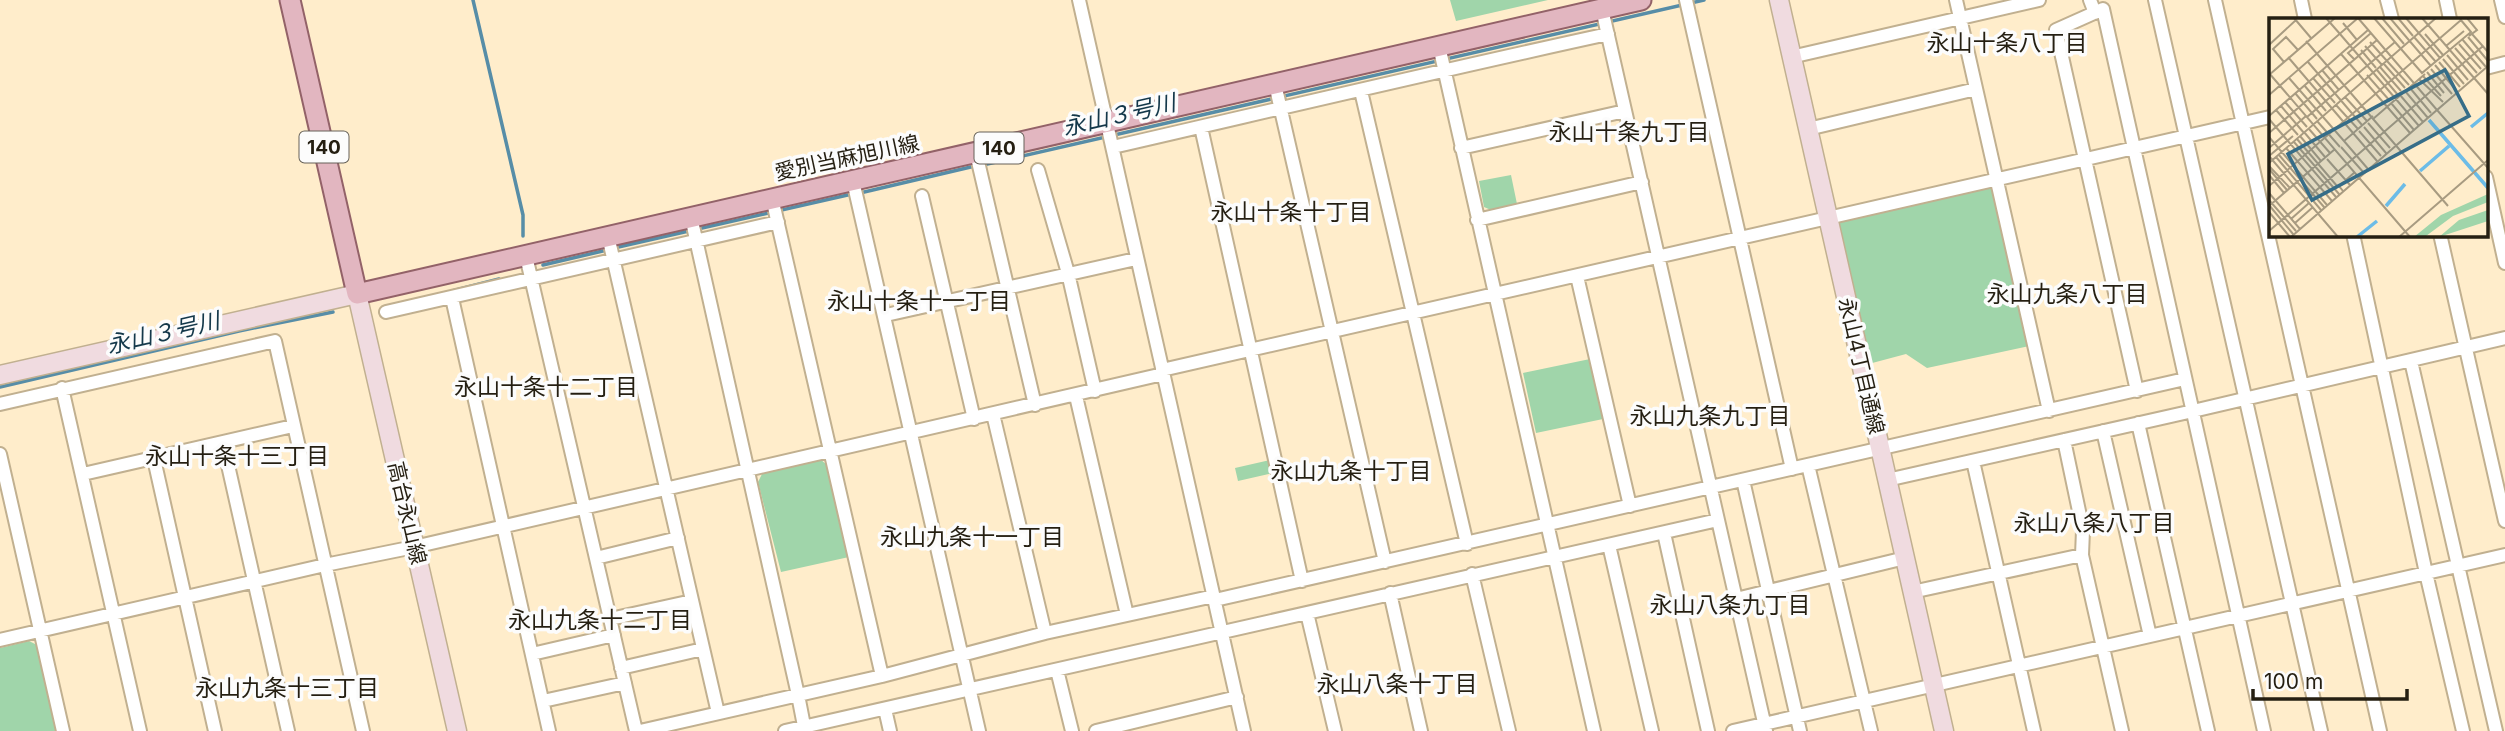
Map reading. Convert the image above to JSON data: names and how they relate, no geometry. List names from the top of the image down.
{
  "streets": {
    "main road": ["140", "愛別当麻旭川線"],
    "street": ["永山4丁目通線", "高台永山線"]
  },
  "crossings": [
    ["140", "愛別当麻旭川線"],
    ["140", "高台永山線"],
    ["愛別当麻旭川線", "高台永山線"]
  ],
  "districts": [
    "永山十条八丁目",
    "永山十条九丁目",
    "永山十条十丁目",
    "永山九条八丁目",
    "永山十条十一丁目",
    "永山十条十二丁目",
    "永山九条九丁目",
    "永山十条十三丁目",
    "永山九条十丁目",
    "永山八条八丁目",
    "永山九条十一丁目",
    "永山八条九丁目",
    "永山九条十二丁目",
    "永山八条十丁目",
    "永山九条十三丁目"
  ],
  "water": ["永山３号川"],
  "scale_bar": "100 m"
}
